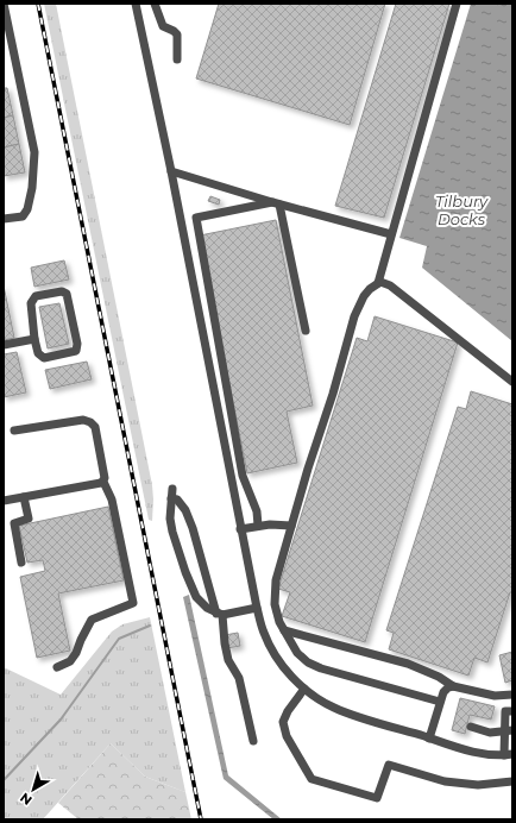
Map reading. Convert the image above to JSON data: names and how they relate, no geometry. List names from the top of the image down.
{
  "water": ["Tilbury Docks"],
  "north": "bottom left"
}
